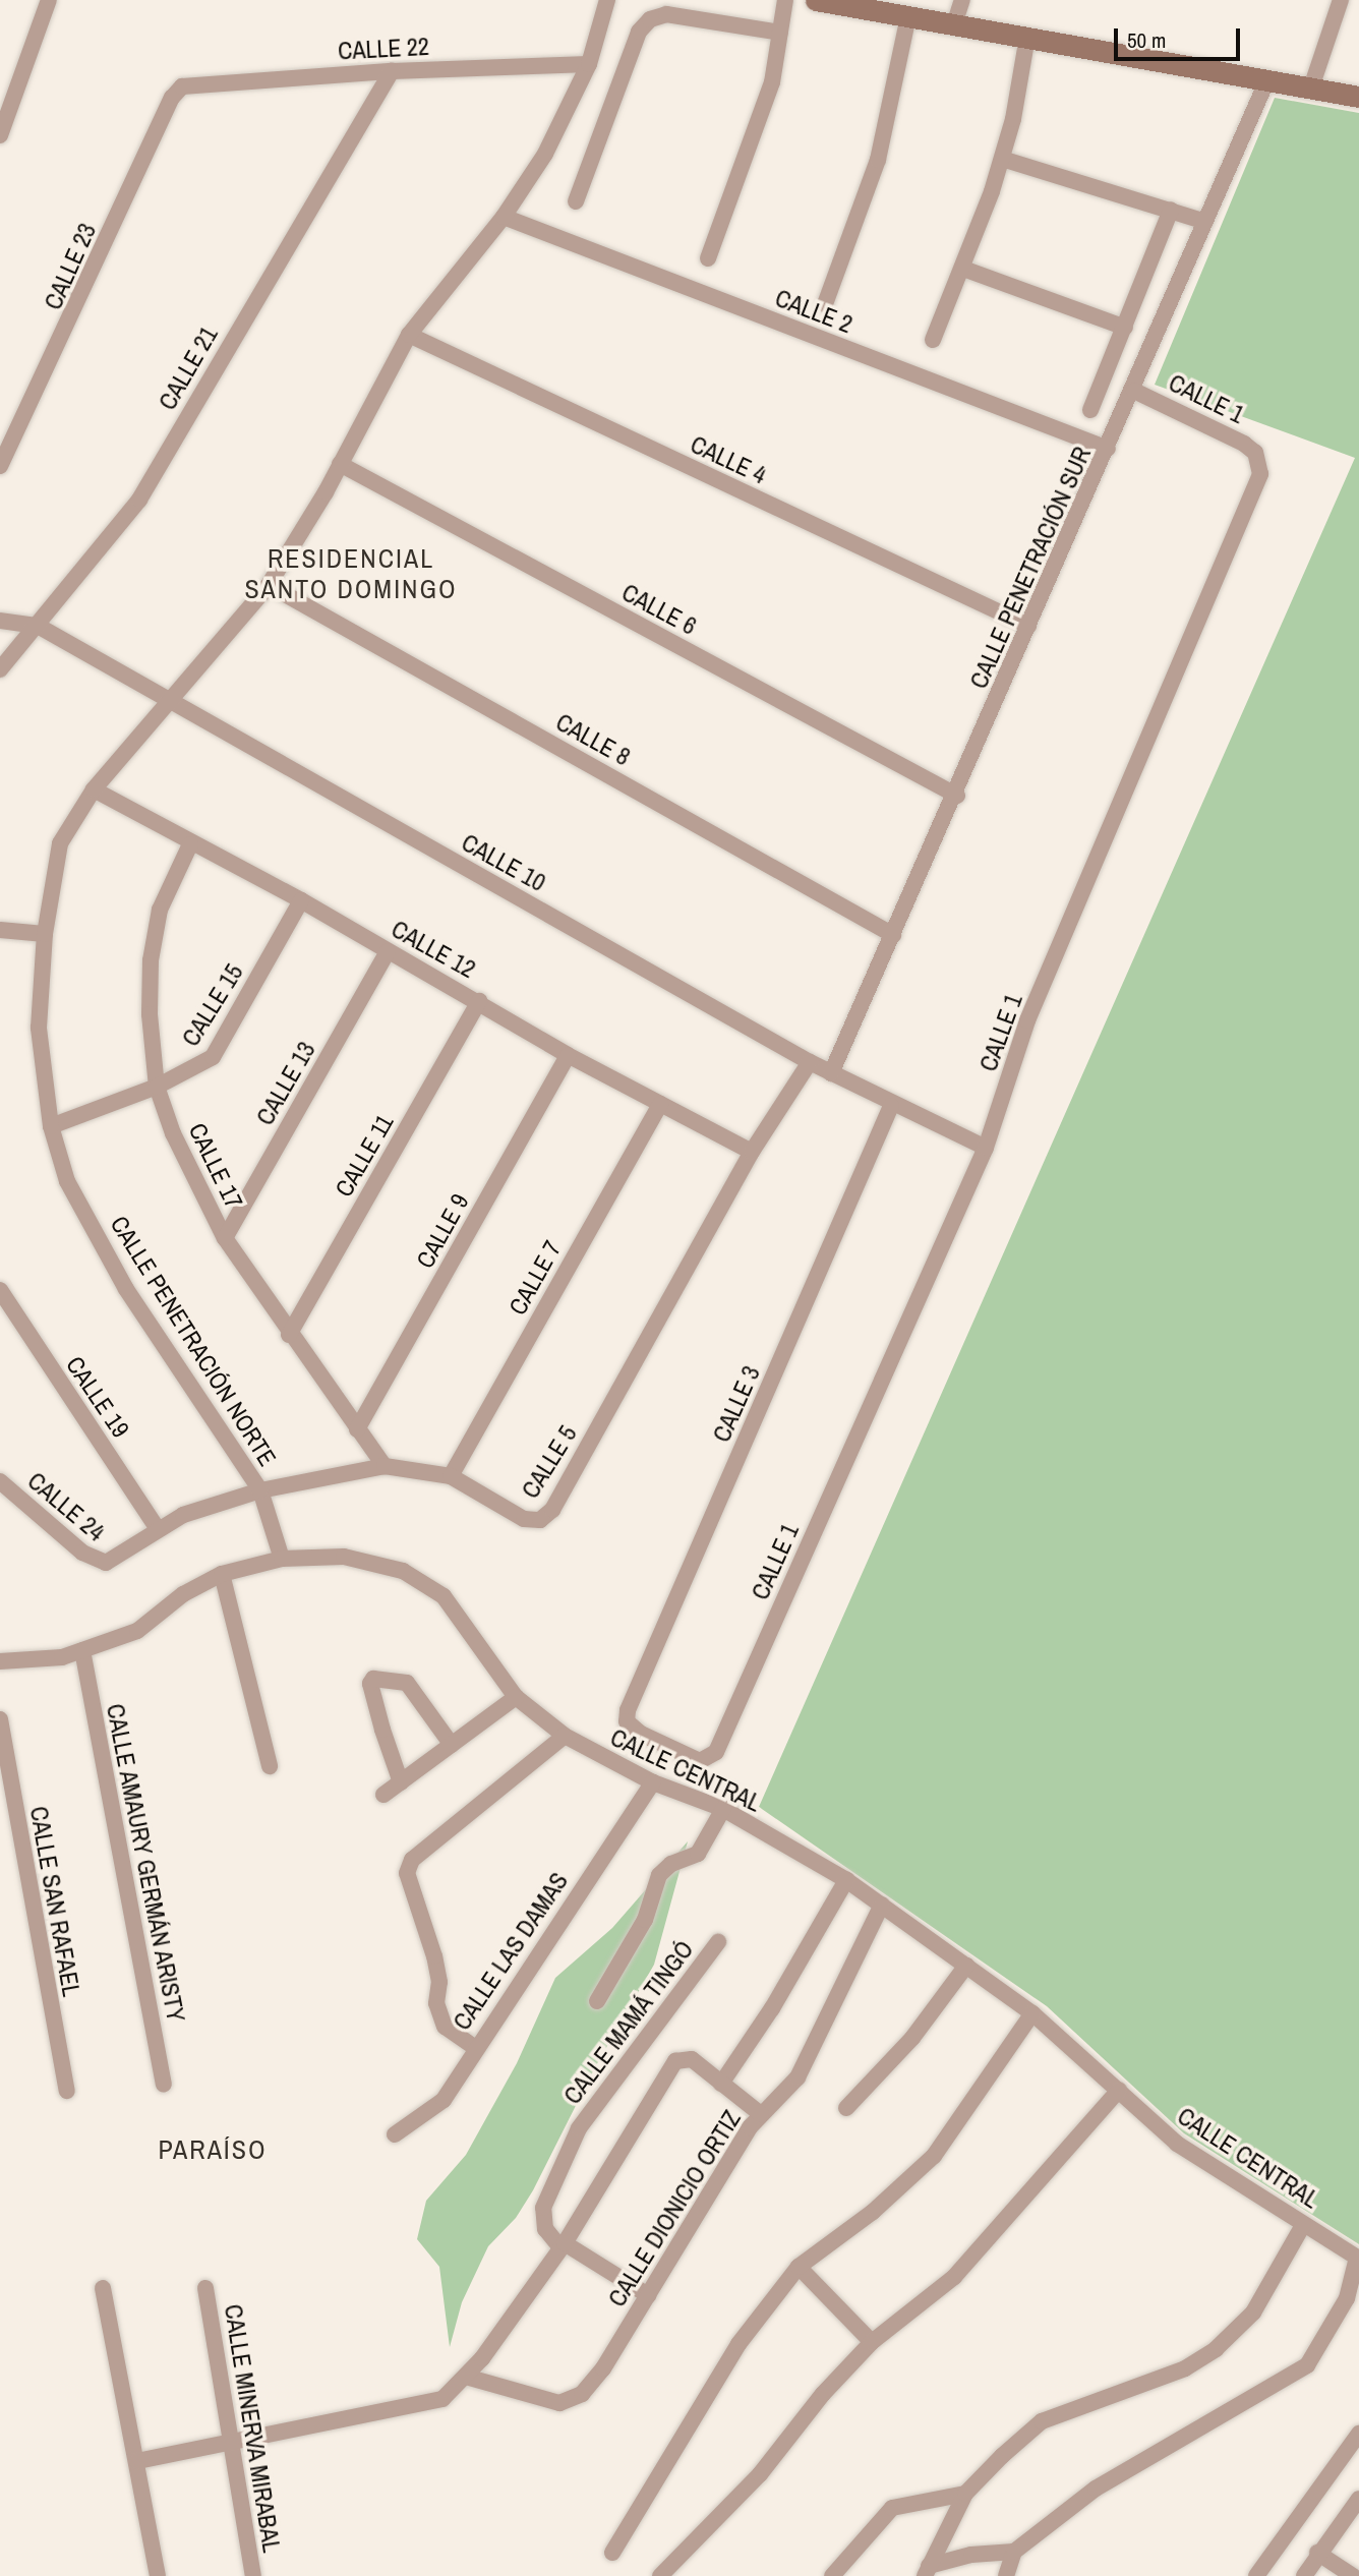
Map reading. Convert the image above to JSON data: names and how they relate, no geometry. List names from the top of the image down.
{
  "streets": {
    "street": [
      "CALLE 22",
      "CALLE 23",
      "CALLE 2",
      "CALLE 21",
      "CALLE 1",
      "CALLE 4",
      "CALLE PENETRACIÓN SUR",
      "CALLE 6",
      "CALLE 8",
      "CALLE 10",
      "CALLE 12",
      "CALLE 15",
      "CALLE 13",
      "CALLE 11",
      "CALLE 17",
      "CALLE 9",
      "CALLE 7",
      "CALLE PENETRACIÓN NORTE",
      "CALLE 19",
      "CALLE 3",
      "CALLE 5",
      "CALLE 24",
      "CALLE CENTRAL",
      "CALLE AMAURY GERMÁN ARISTY",
      "CALLE SAN RAFAEL",
      "CALLE LAS DAMAS",
      "CALLE MAMÁ TINGÓ",
      "CALLE DIONICIO ORTIZ",
      "CALLE MINERVA MIRABAL"
    ]
  },
  "crossings": [
    ["CALLE 22", "CALLE 23"],
    ["CALLE 22", "CALLE 21"],
    ["CALLE 22", "CALLE PENETRACIÓN NORTE"],
    ["CALLE 2", "CALLE PENETRACIÓN SUR"],
    ["CALLE 2", "CALLE PENETRACIÓN NORTE"],
    ["CALLE 21", "CALLE 10"],
    ["CALLE 1", "CALLE PENETRACIÓN SUR"],
    ["CALLE 1", "CALLE 10"],
    ["CALLE 1", "CALLE 3"],
    ["CALLE 4", "CALLE PENETRACIÓN SUR"],
    ["CALLE 4", "CALLE PENETRACIÓN NORTE"],
    ["CALLE PENETRACIÓN SUR", "CALLE 6"],
    ["CALLE PENETRACIÓN SUR", "CALLE 8"],
    ["CALLE PENETRACIÓN SUR", "CALLE 10"],
    ["CALLE 6", "CALLE PENETRACIÓN NORTE"],
    ["CALLE 8", "CALLE PENETRACIÓN NORTE"],
    ["CALLE 10", "CALLE PENETRACIÓN NORTE"],
    ["CALLE 10", "CALLE 3"],
    ["CALLE 10", "CALLE 5"],
    ["CALLE 12", "CALLE 15"],
    ["CALLE 12", "CALLE 13"],
    ["CALLE 12", "CALLE 11"],
    ["CALLE 12", "CALLE 17"],
    ["CALLE 12", "CALLE 9"],
    ["CALLE 12", "CALLE 7"],
    ["CALLE 12", "CALLE PENETRACIÓN NORTE"],
    ["CALLE 12", "CALLE 5"],
    ["CALLE 15", "CALLE 17"],
    ["CALLE 15", "CALLE PENETRACIÓN NORTE"],
    ["CALLE 13", "CALLE 17"],
    ["CALLE 11", "CALLE 17"],
    ["CALLE 17", "CALLE 9"],
    ["CALLE 17", "CALLE 5"],
    ["CALLE 7", "CALLE 5"],
    ["CALLE PENETRACIÓN NORTE", "CALLE 5"],
    ["CALLE PENETRACIÓN NORTE", "CALLE CENTRAL"],
    ["CALLE 19", "CALLE 5"],
    ["CALLE 5", "CALLE 24"],
    ["CALLE CENTRAL", "CALLE AMAURY GERMÁN ARISTY"],
    ["CALLE CENTRAL", "CALLE LAS DAMAS"],
    ["CALLE CENTRAL", "CALLE DIONICIO ORTIZ"]
  ],
  "districts": ["RESIDENCIAL SANTO DOMINGO", "PARAÍSO"],
  "scale_bar": "50 m"
}
